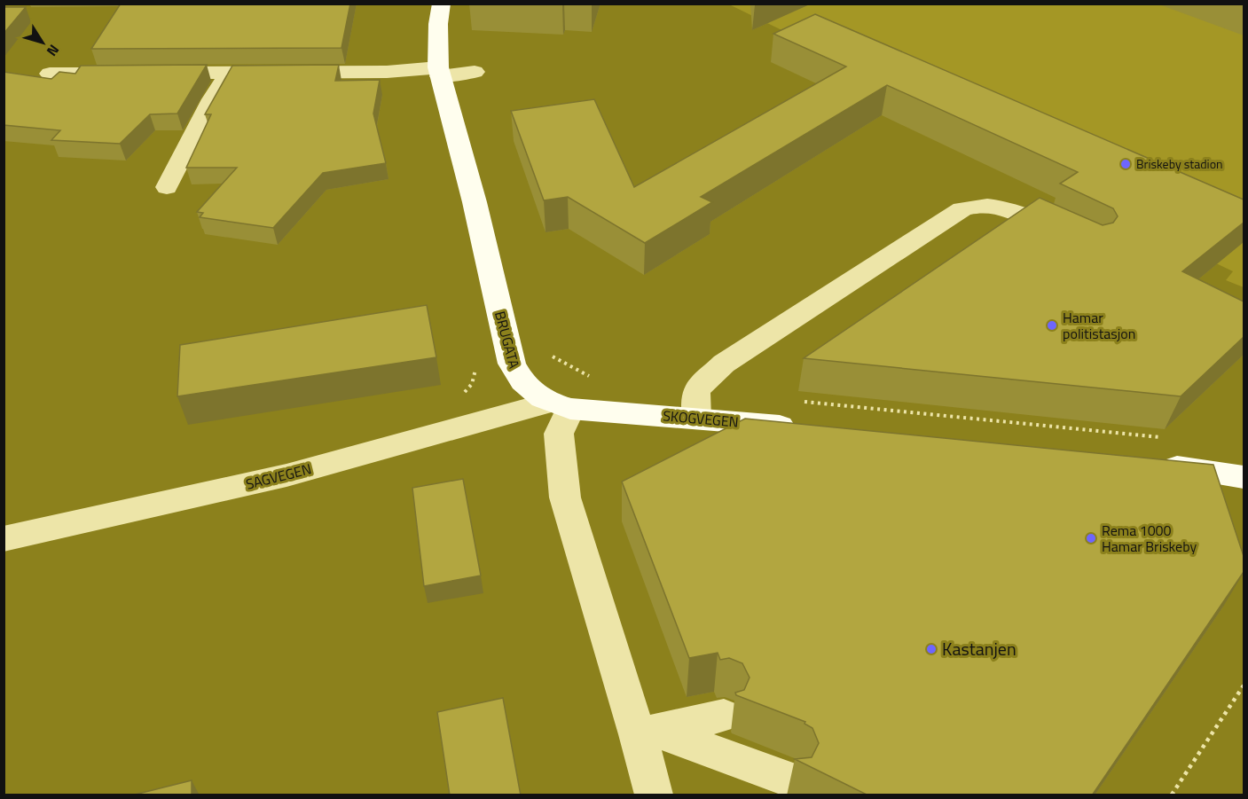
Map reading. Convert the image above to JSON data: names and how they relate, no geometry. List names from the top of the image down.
{
  "streets": {
    "main road": ["BRUGATA", "SKOGVEGEN"],
    "street": ["SAGVEGEN"]
  },
  "crossings": [
    ["BRUGATA", "SKOGVEGEN"],
    ["BRUGATA", "SAGVEGEN"],
    ["SKOGVEGEN", "SAGVEGEN"]
  ],
  "places": [
    "Briskeby stadion",
    "Hamar politistasjon",
    "Rema 1000 Hamar Briskeby",
    "Kastanjen"
  ],
  "north": "bottom right"
}
